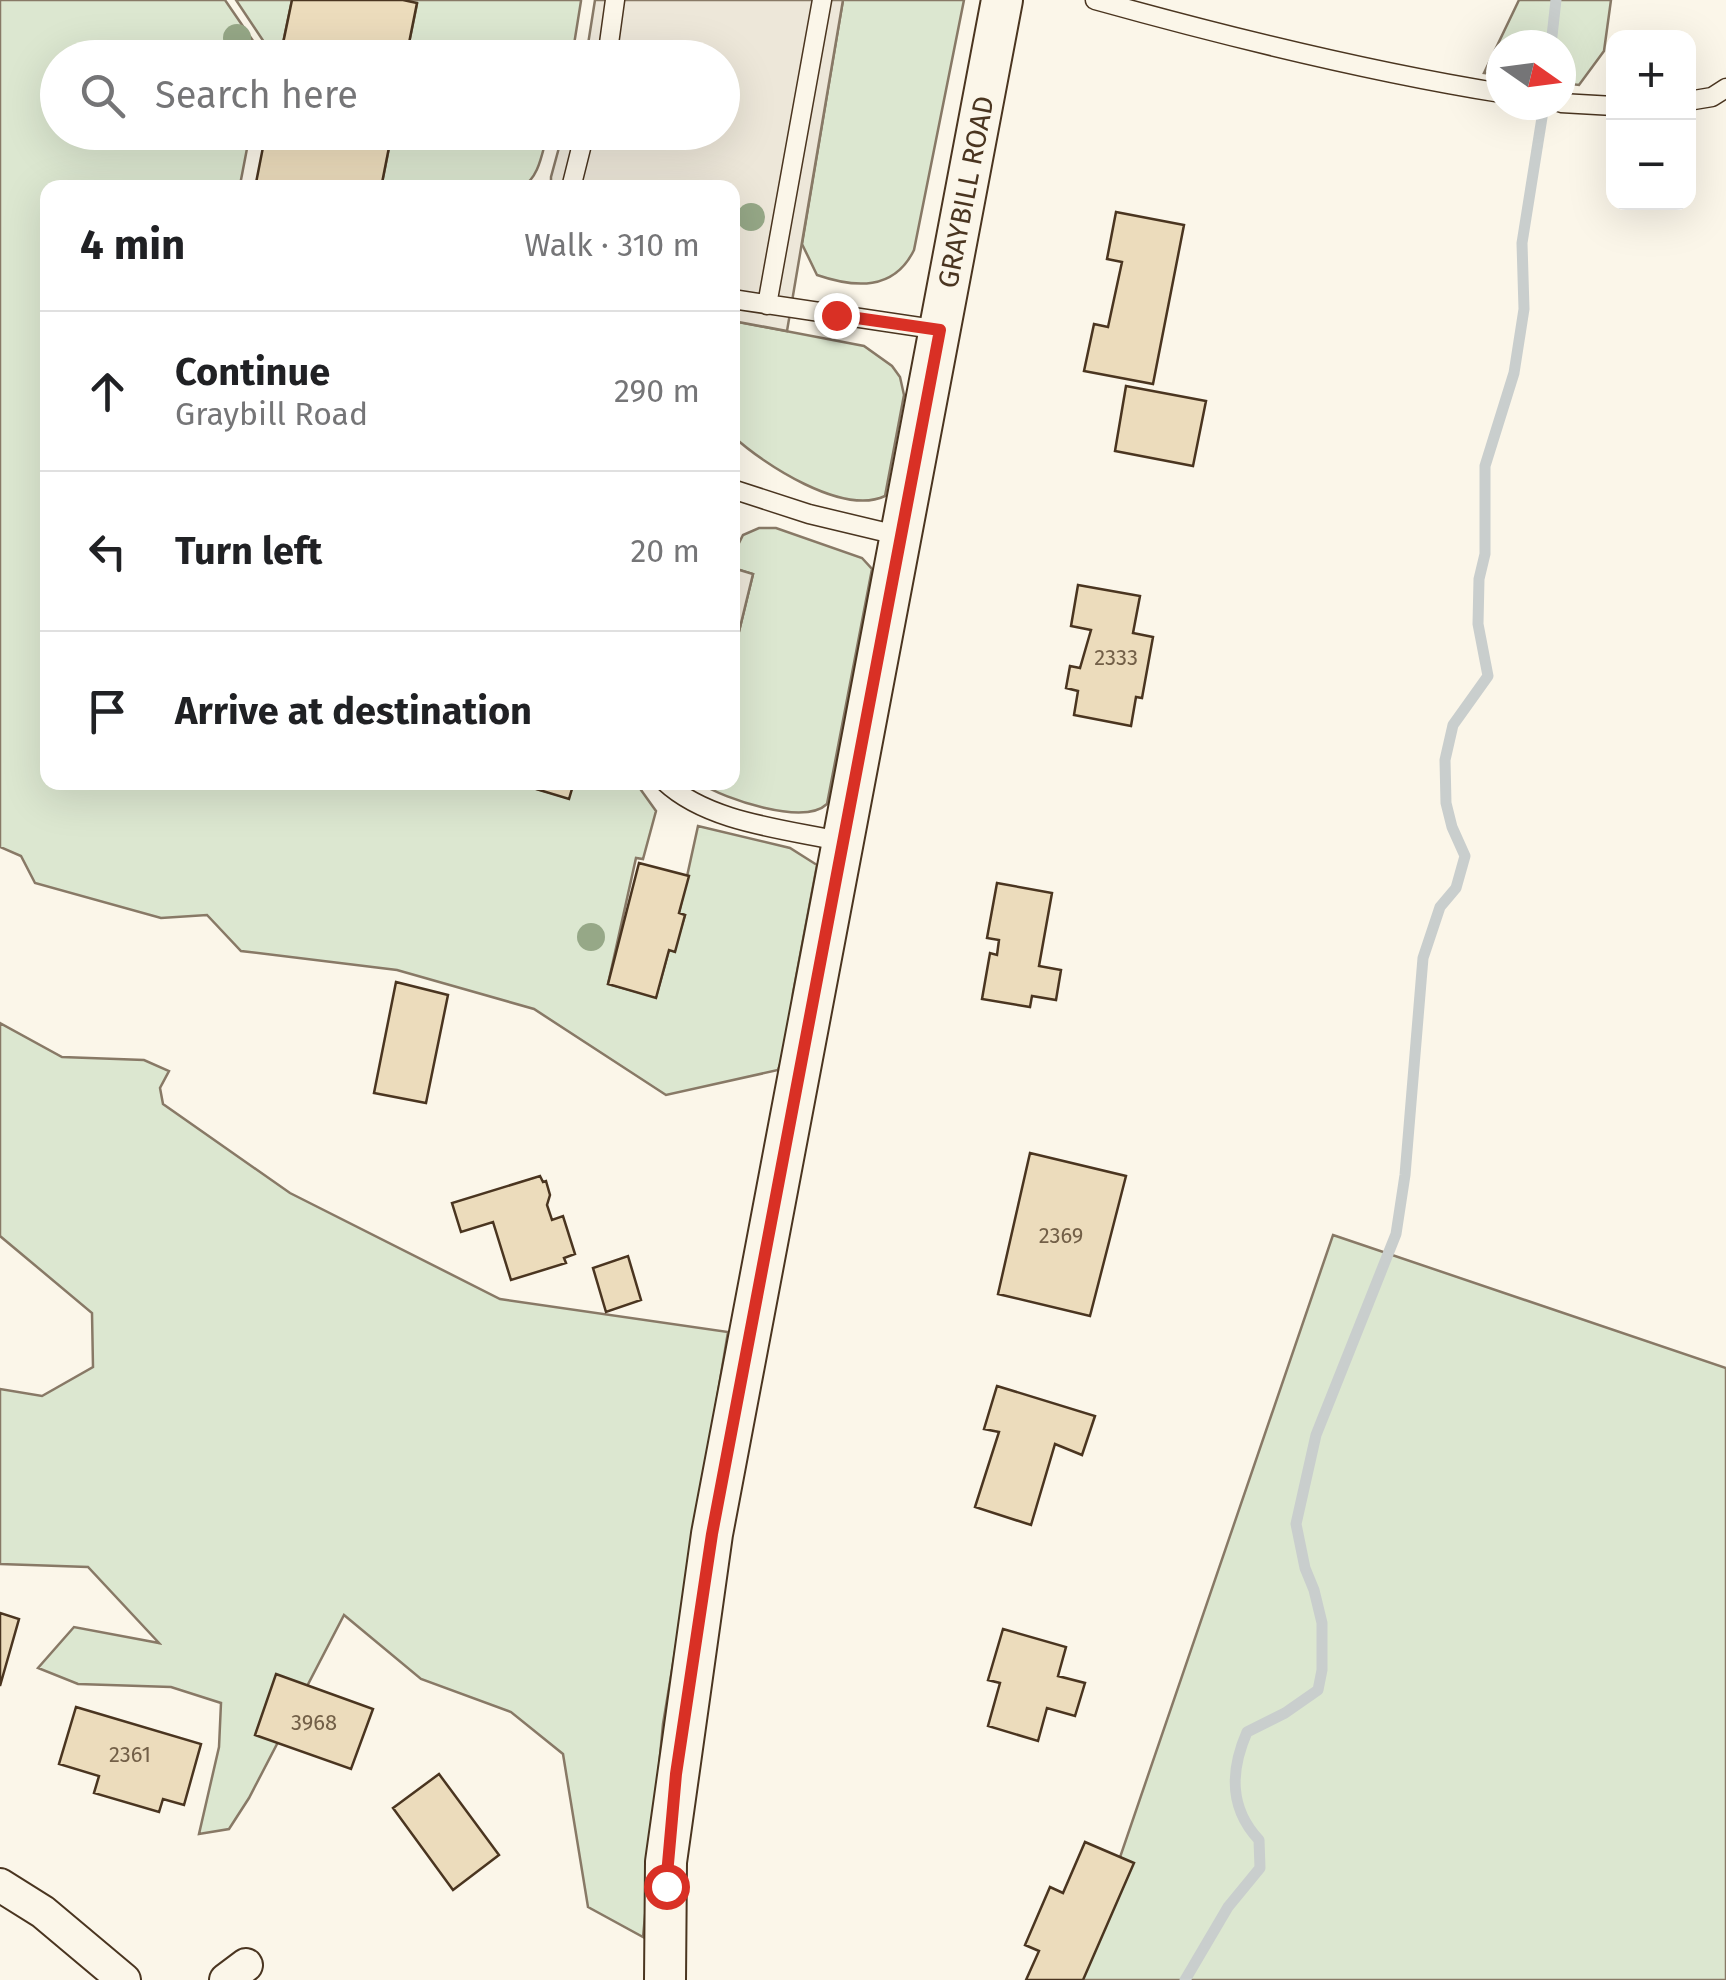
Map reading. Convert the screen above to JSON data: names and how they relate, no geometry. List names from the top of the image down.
{
  "streets": {
    "street": ["GRAYBILL ROAD"]
  },
  "house_numbers": [
    "2333",
    "2369",
    "3968",
    "2361"
  ],
  "north": "right",
  "page": {
    "map_buttons": ["+", "−"],
    "search": "Search here",
    "heading": ["4 min", "Walk · 310 m"],
    "list": [
      ["Continue", "Graybill Road", "290 m"],
      ["Turn left", "20 m"],
      "Arrive at destination"
    ]
  }
}
